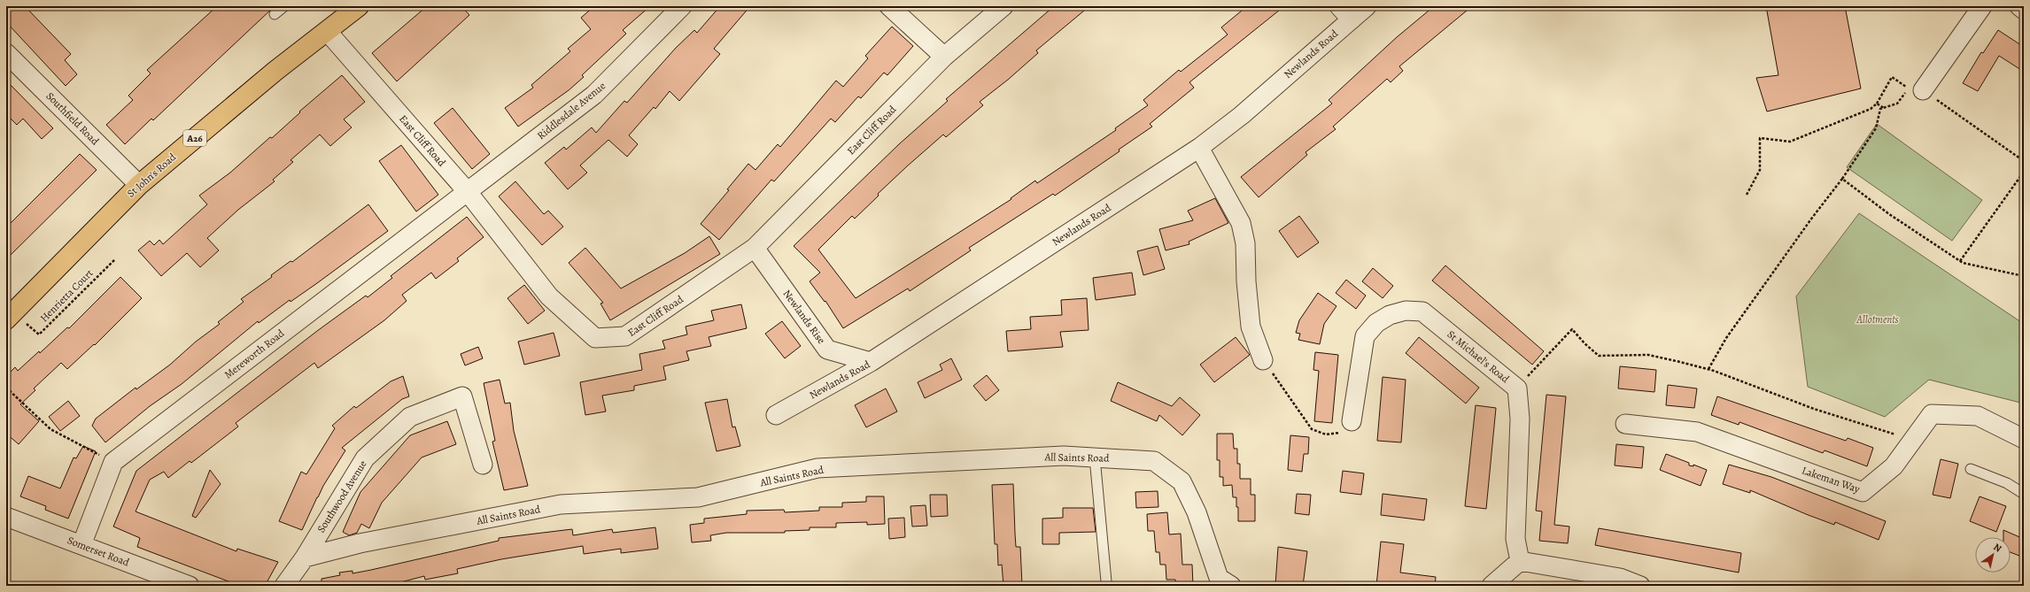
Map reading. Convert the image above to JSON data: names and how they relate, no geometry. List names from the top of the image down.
{
  "streets": {
    "highway": ["A26", "St John's Road"],
    "street": [
      "Newlands Road",
      "Riddlesdale Avenue",
      "Southfield Road",
      "East Cliff Road",
      "Newlands Rise",
      "Mereworth Road",
      "St Michael's Road",
      "All Saints Road",
      "Lakeman Way",
      "Southwood Avenue",
      "Somerset Road"
    ],
    "path": ["Henrietta Court"]
  },
  "crossings": [
    ["Newlands Road", "Newlands Rise"],
    ["Riddlesdale Avenue", "East Cliff Road"],
    ["Riddlesdale Avenue", "Mereworth Road"],
    ["Southfield Road", "St John's Road"],
    ["East Cliff Road", "St John's Road"],
    ["East Cliff Road", "Newlands Rise"],
    ["East Cliff Road", "Mereworth Road"],
    ["St John's Road", "Henrietta Court"],
    ["All Saints Road", "Southwood Avenue"]
  ],
  "parks": ["Allotments"],
  "north": "top right"
}
